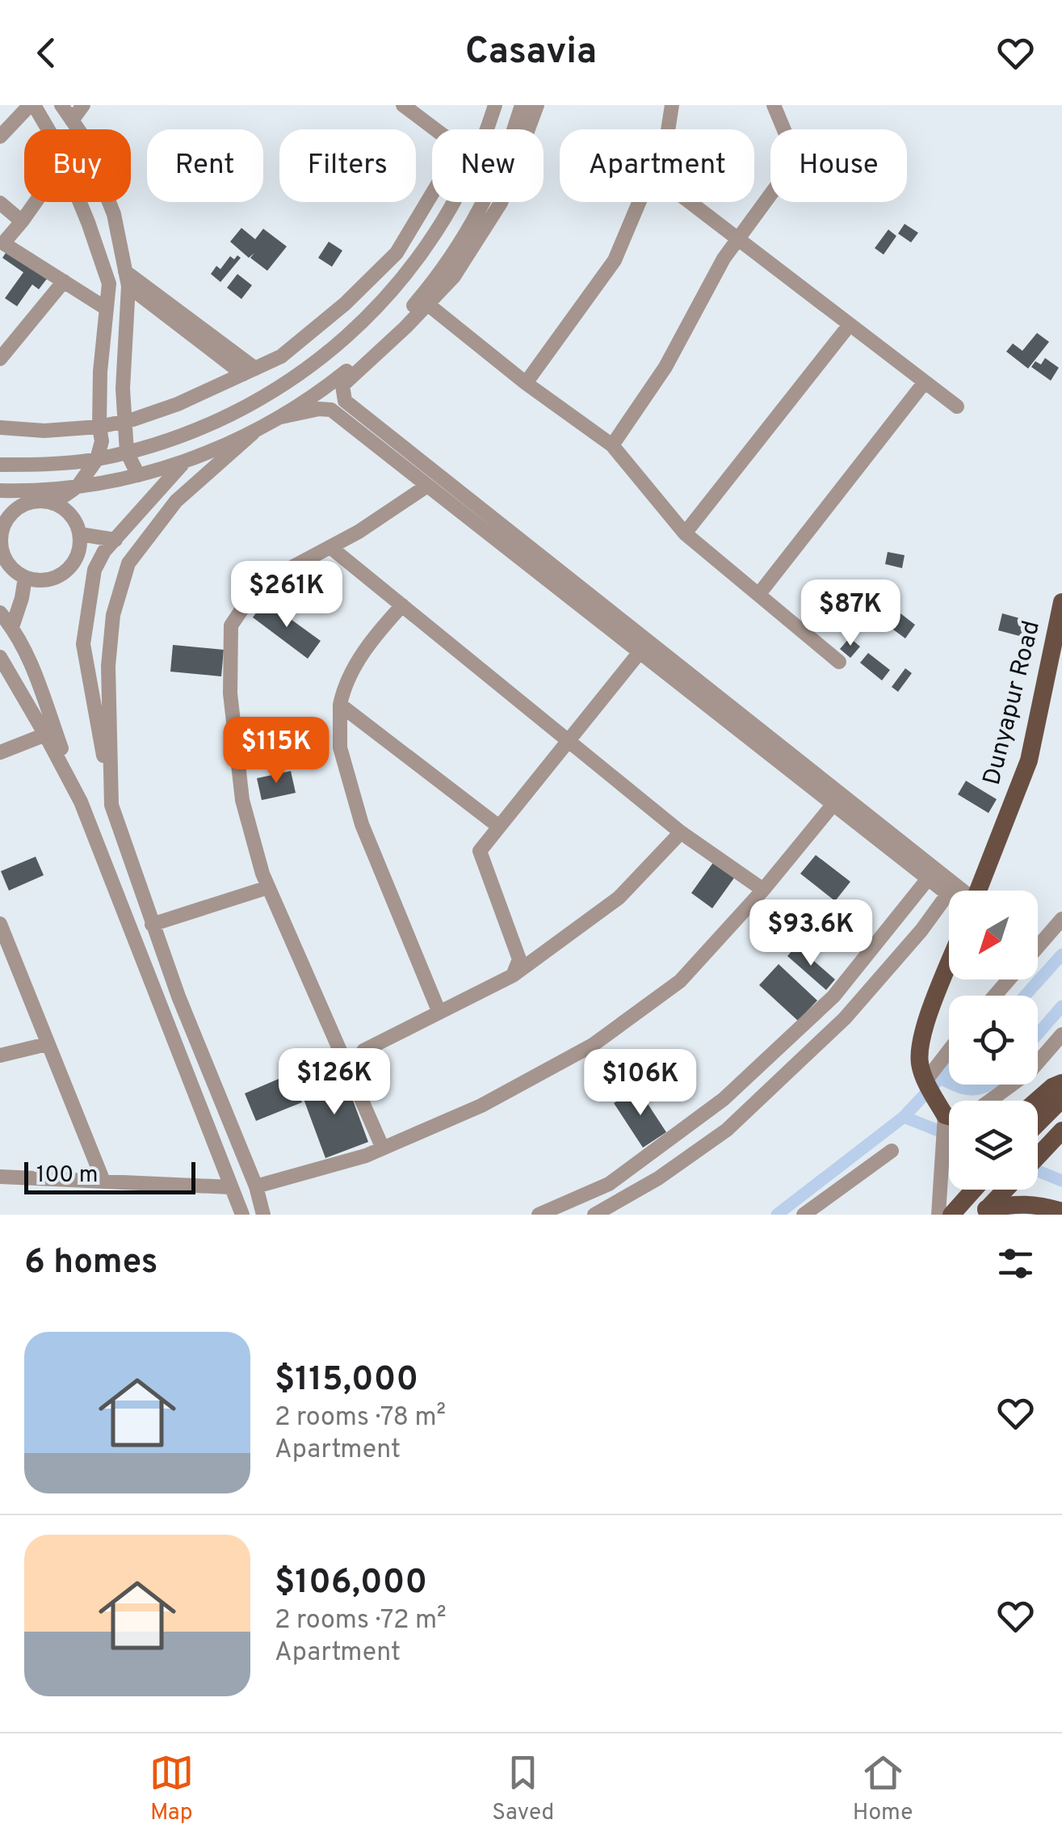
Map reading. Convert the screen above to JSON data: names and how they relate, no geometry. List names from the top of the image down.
{
  "streets": {
    "main road": ["Dunyapur Road"]
  },
  "scale_bar": "100 m",
  "north": "bottom left",
  "page": {
    "header": "Casavia",
    "chip": [
      "Buy",
      "Rent",
      "Filters",
      "New",
      "Apartment",
      "House"
    ],
    "price": [
      "$261K",
      "$87K",
      "$115K",
      "$93.6K",
      "$126K",
      "$106K"
    ],
    "scale": "100 m",
    "heading": "6 homes",
    "list": [
      {
        "name": "$115,000",
        "note": "2 rooms · 78 m² · Apartment"
      },
      {
        "name": "$106,000",
        "note": "2 rooms · 72 m² · Apartment"
      }
    ],
    "tabs": ["Map", "Saved", "Home"]
  }
}
